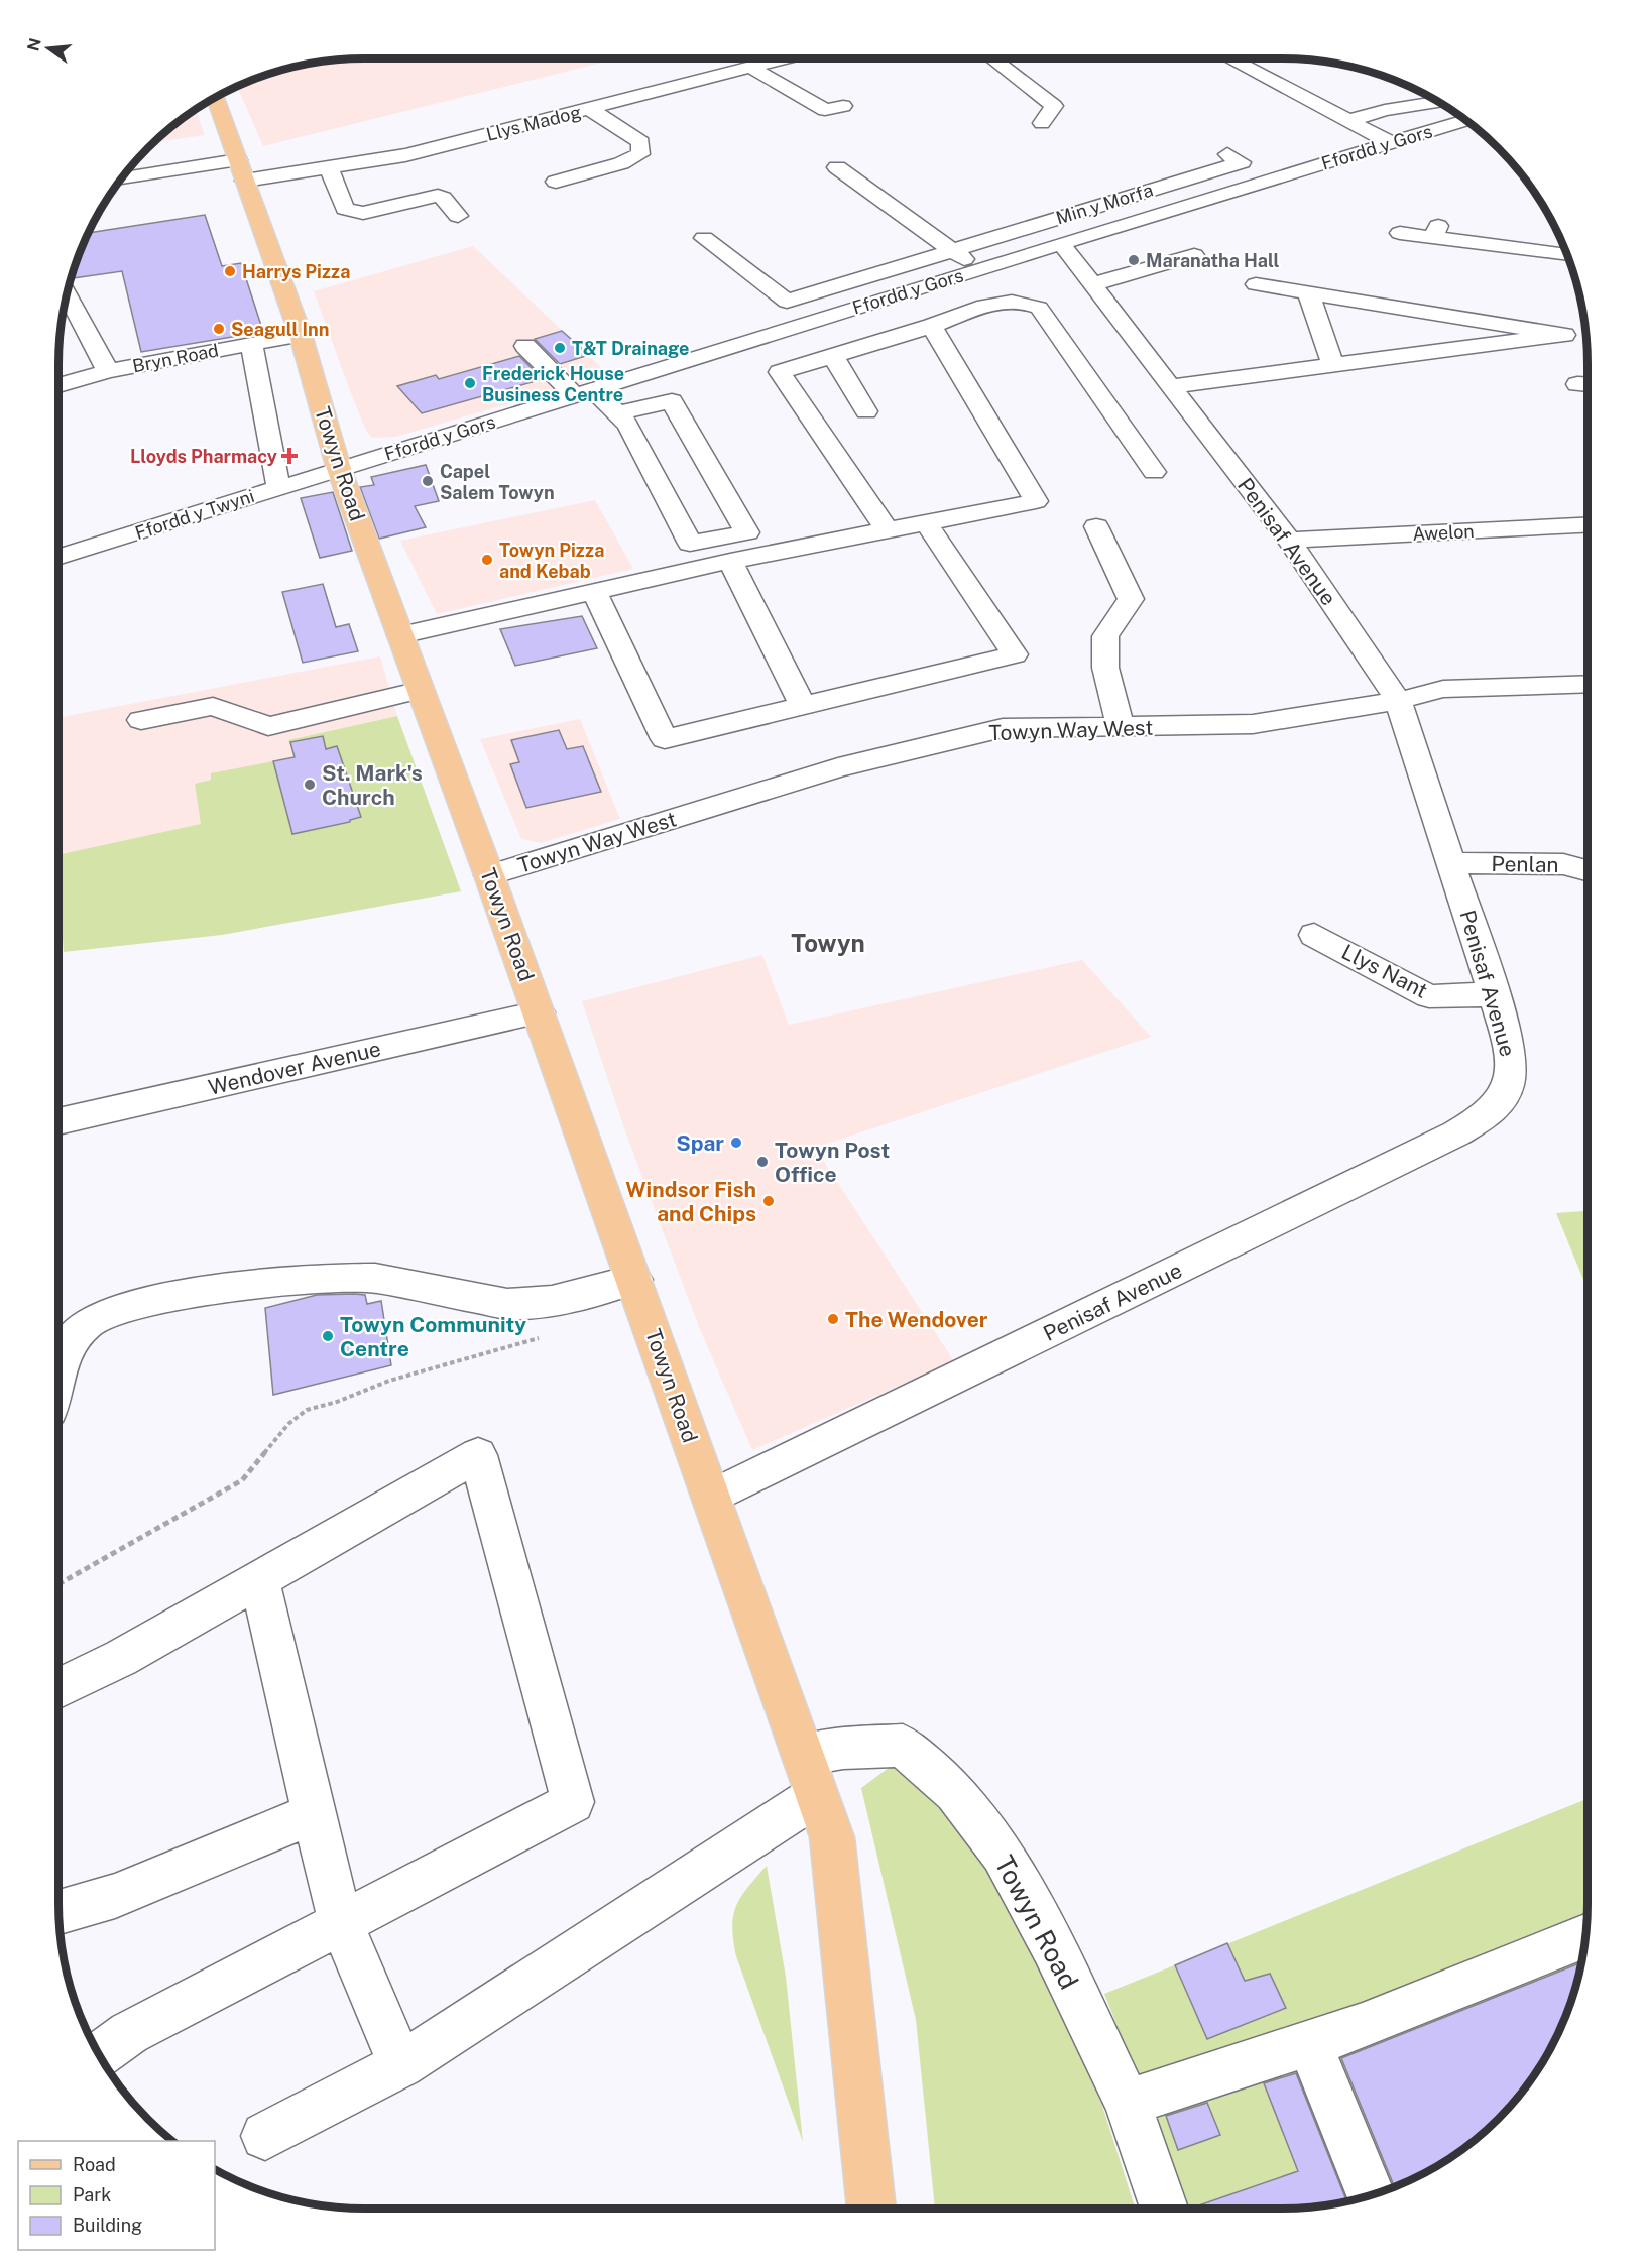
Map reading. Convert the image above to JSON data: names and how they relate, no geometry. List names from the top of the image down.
{
  "streets": {
    "main road": ["Towyn Road"],
    "street": [
      "Llys Madog",
      "Ffordd y Gors",
      "Min y Morfa",
      "Bryn Road",
      "Ffordd y Twyni",
      "Awelon",
      "Penisaf Avenue",
      "Towyn Way West",
      "Penlan",
      "Llys Nant",
      "Wendover Avenue"
    ]
  },
  "crossings": [
    ["Llys Madog", "Towyn Road"],
    ["Ffordd y Gors", "Towyn Road"],
    ["Ffordd y Gors", "Ffordd y Twyni"],
    ["Ffordd y Gors", "Penisaf Avenue"],
    ["Bryn Road", "Towyn Road"],
    ["Towyn Road", "Ffordd y Twyni"],
    ["Towyn Road", "Penisaf Avenue"],
    ["Towyn Road", "Towyn Way West"],
    ["Towyn Road", "Wendover Avenue"],
    ["Awelon", "Penisaf Avenue"],
    ["Penisaf Avenue", "Towyn Way West"],
    ["Penisaf Avenue", "Penlan"],
    ["Penisaf Avenue", "Llys Nant"]
  ],
  "districts": ["Towyn"],
  "places": {
    "other": [
      "Maranatha Hall",
      "Harrys Pizza",
      "Seagull Inn",
      "T&T Drainage",
      "Frederick House Business Centre",
      "Capel Salem Towyn",
      "Towyn Pizza and Kebab",
      "St. Mark's Church",
      "Spar",
      "Towyn Post Office",
      "Windsor Fish and Chips",
      "The Wendover",
      "Towyn Community Centre"
    ],
    "health": ["Lloyds Pharmacy"]
  },
  "legend": ["Road", "Park", "Building"],
  "north": "left"
}
